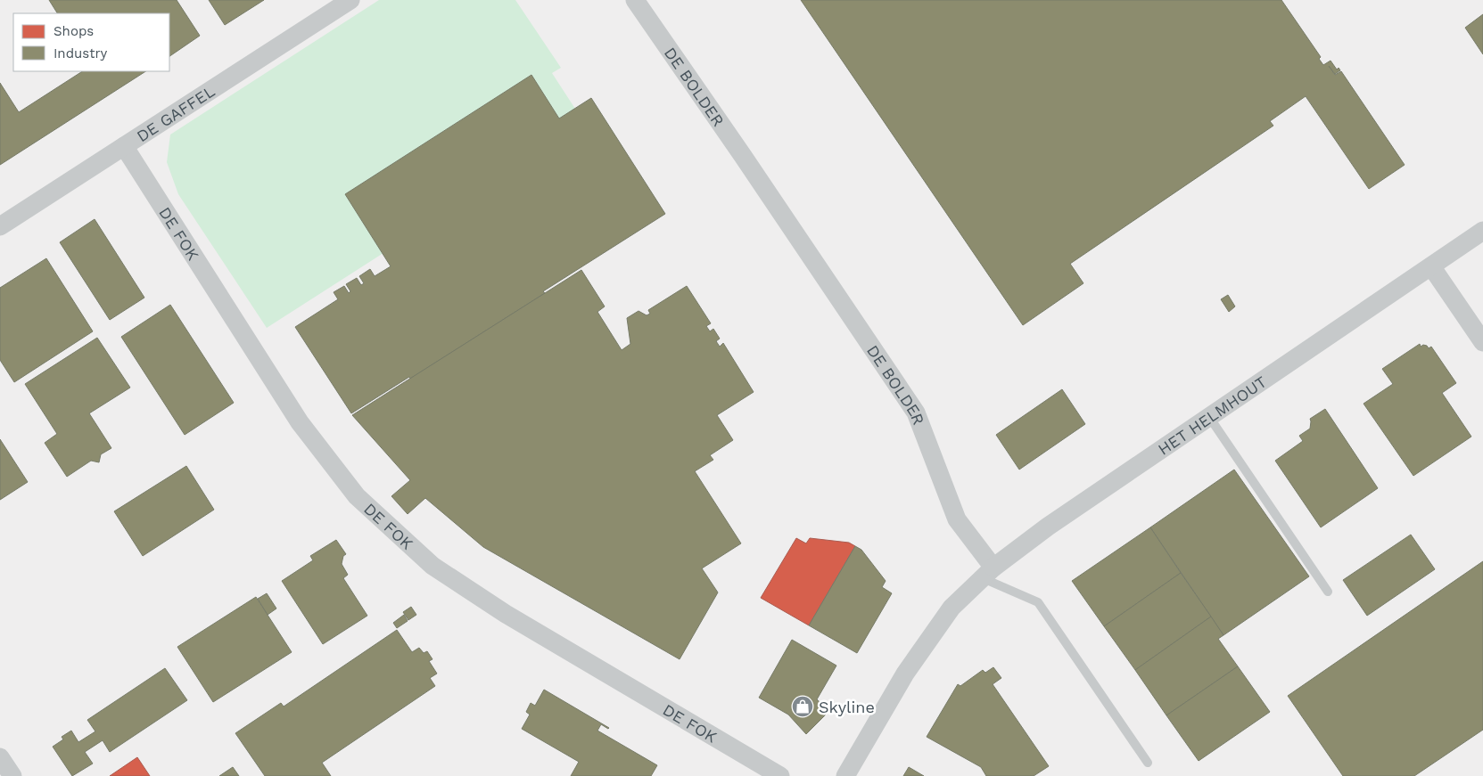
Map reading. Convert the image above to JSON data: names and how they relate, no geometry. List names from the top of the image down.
{
  "streets": {
    "street": [
      "DE BOLDER",
      "DE GAFFEL",
      "DE FOK",
      "HET HELMHOUT"
    ]
  },
  "crossings": [
    ["DE BOLDER", "HET HELMHOUT"],
    ["DE GAFFEL", "DE FOK"]
  ],
  "places": {
    "shop": ["Skyline"]
  },
  "legend": ["Shops", "Industry"]
}
